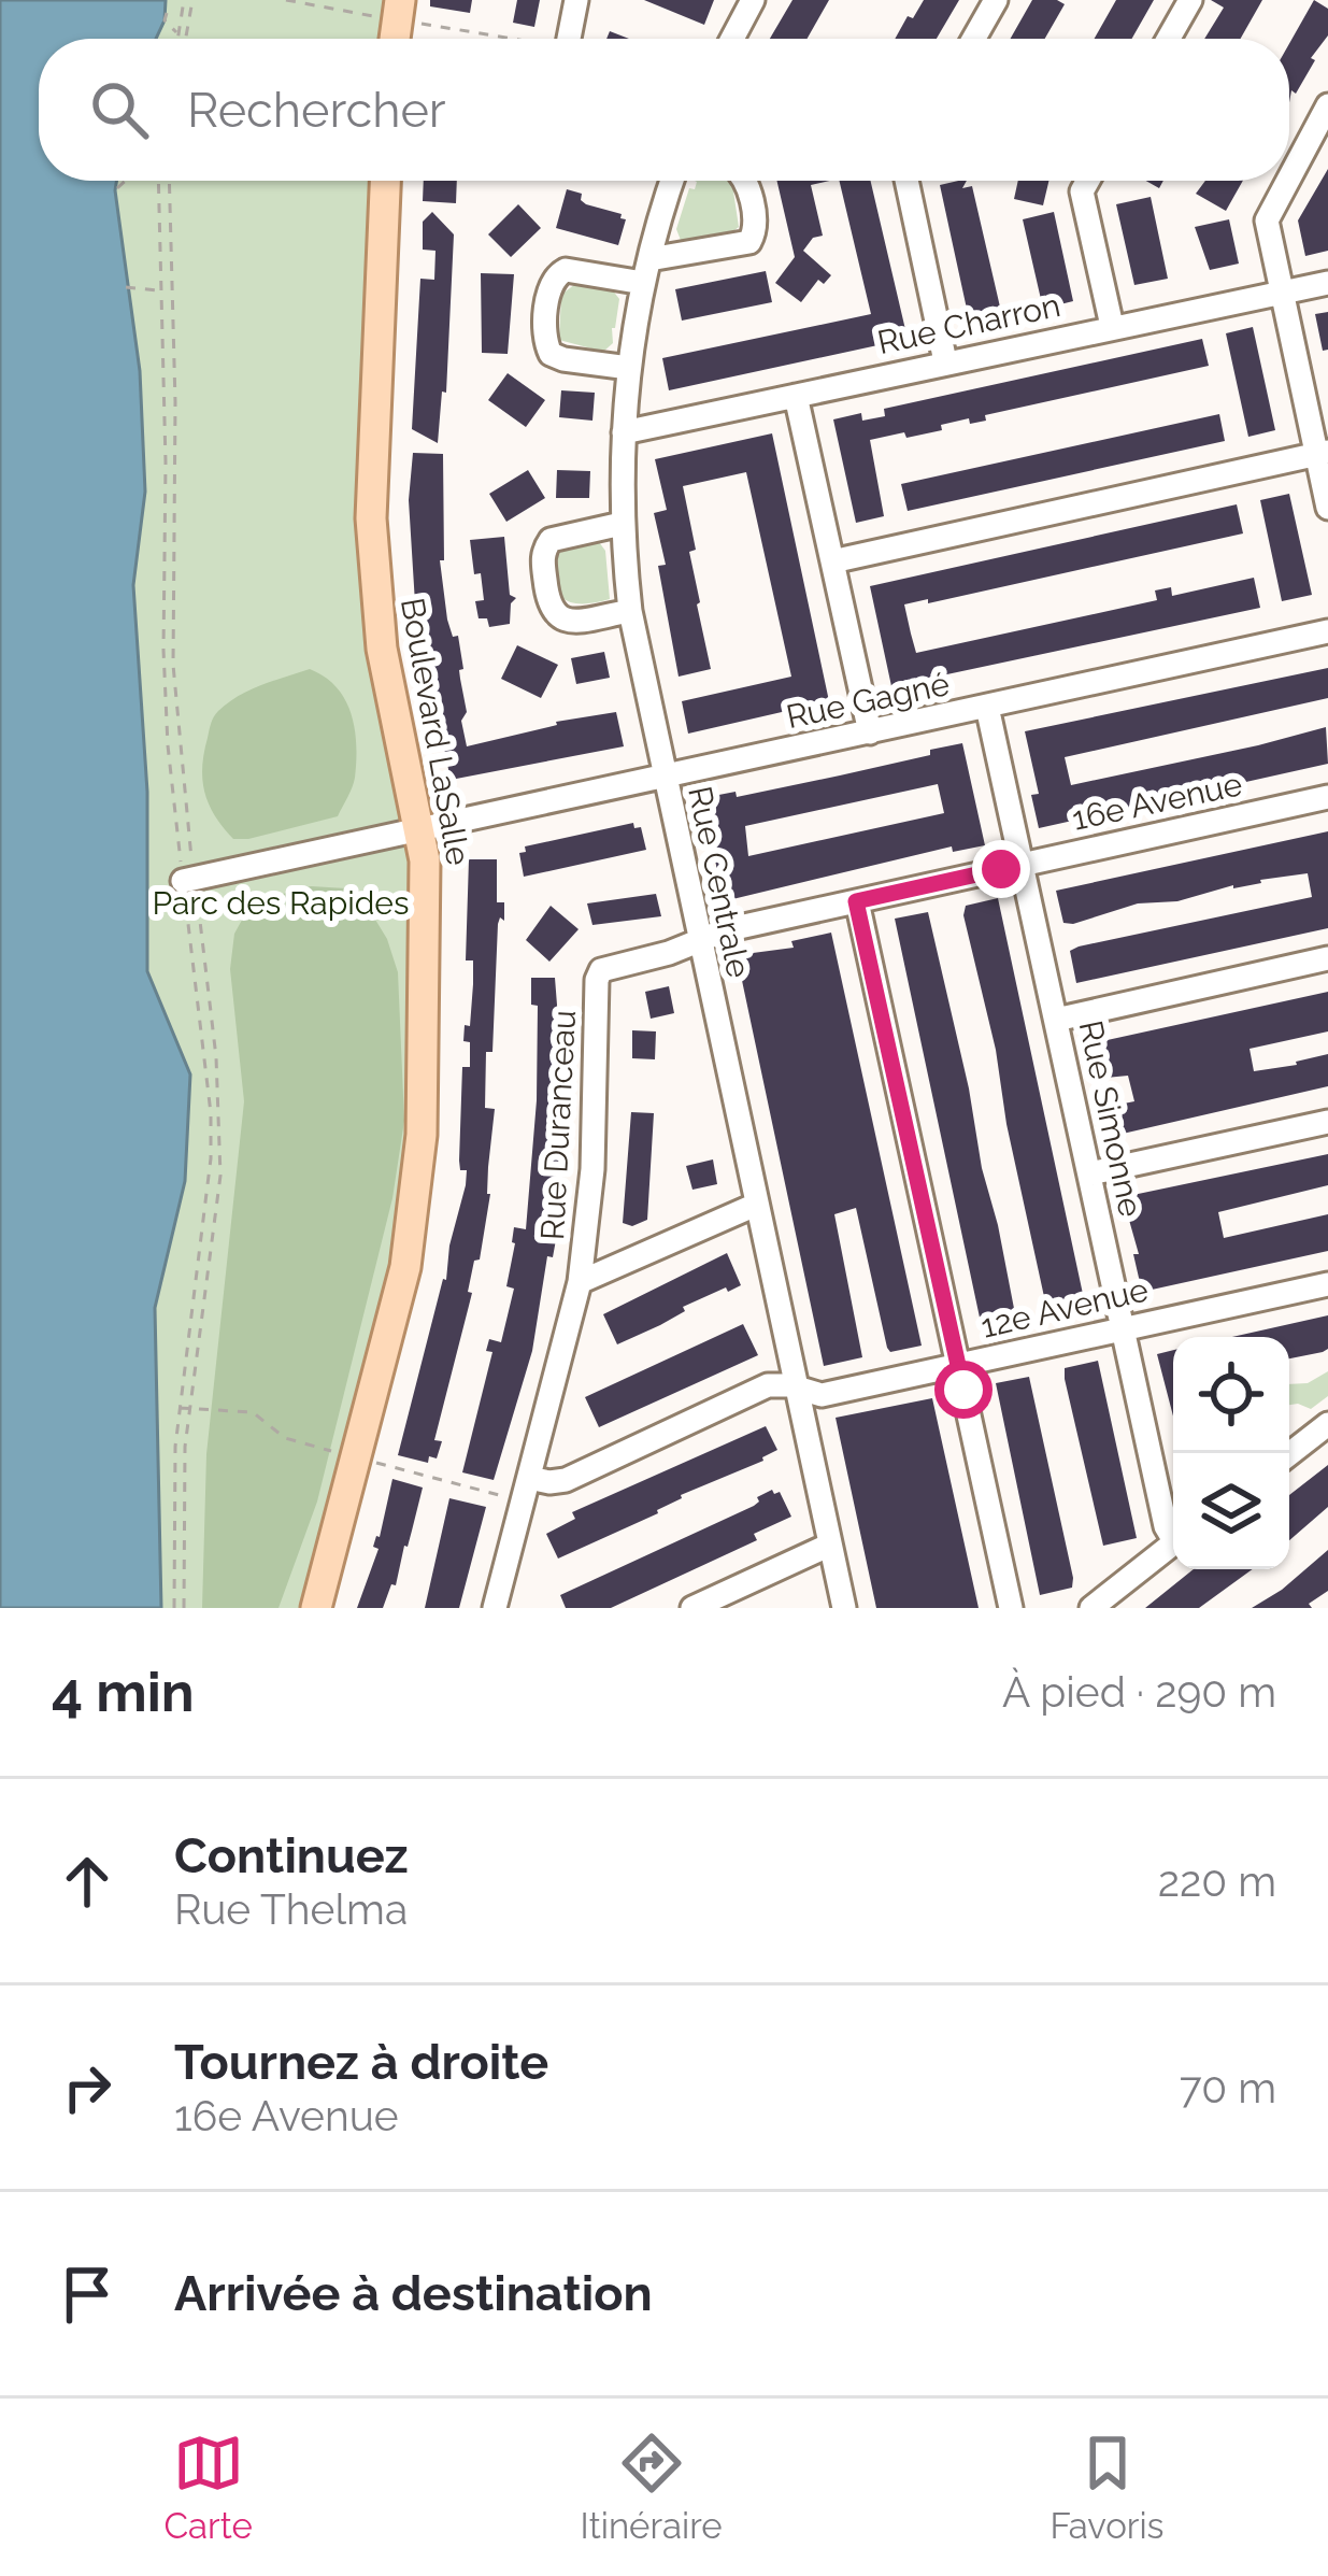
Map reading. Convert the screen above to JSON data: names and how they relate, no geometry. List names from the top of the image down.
{
  "streets": {
    "main road": ["Boulevard LaSalle"],
    "street": [
      "Rue Charron",
      "Rue Gagné",
      "16e Avenue",
      "Rue Centrale",
      "Rue Simonne",
      "Rue Duranceau",
      "12e Avenue"
    ]
  },
  "crossings": [
    ["Rue Charron", "Rue Centrale"],
    ["Rue Gagné", "Boulevard LaSalle"],
    ["Rue Gagné", "Rue Centrale"],
    ["Rue Gagné", "Rue Simonne"],
    ["16e Avenue", "Rue Centrale"],
    ["16e Avenue", "Rue Simonne"],
    ["16e Avenue", "Rue Duranceau"],
    ["Rue Centrale", "Rue Duranceau"],
    ["Rue Centrale", "12e Avenue"],
    ["Rue Simonne", "12e Avenue"],
    ["Rue Duranceau", "12e Avenue"]
  ],
  "parks": ["Parc des Rapides"],
  "page": {
    "search": "Rechercher",
    "heading": ["4 min", "À pied · 290 m"],
    "list": [
      ["Continuez", "Rue Thelma", "220 m"],
      ["Tournez à droite", "16e Avenue", "70 m"],
      "Arrivée à destination"
    ],
    "nav": ["Carte", "Itinéraire", "Favoris"]
  }
}
